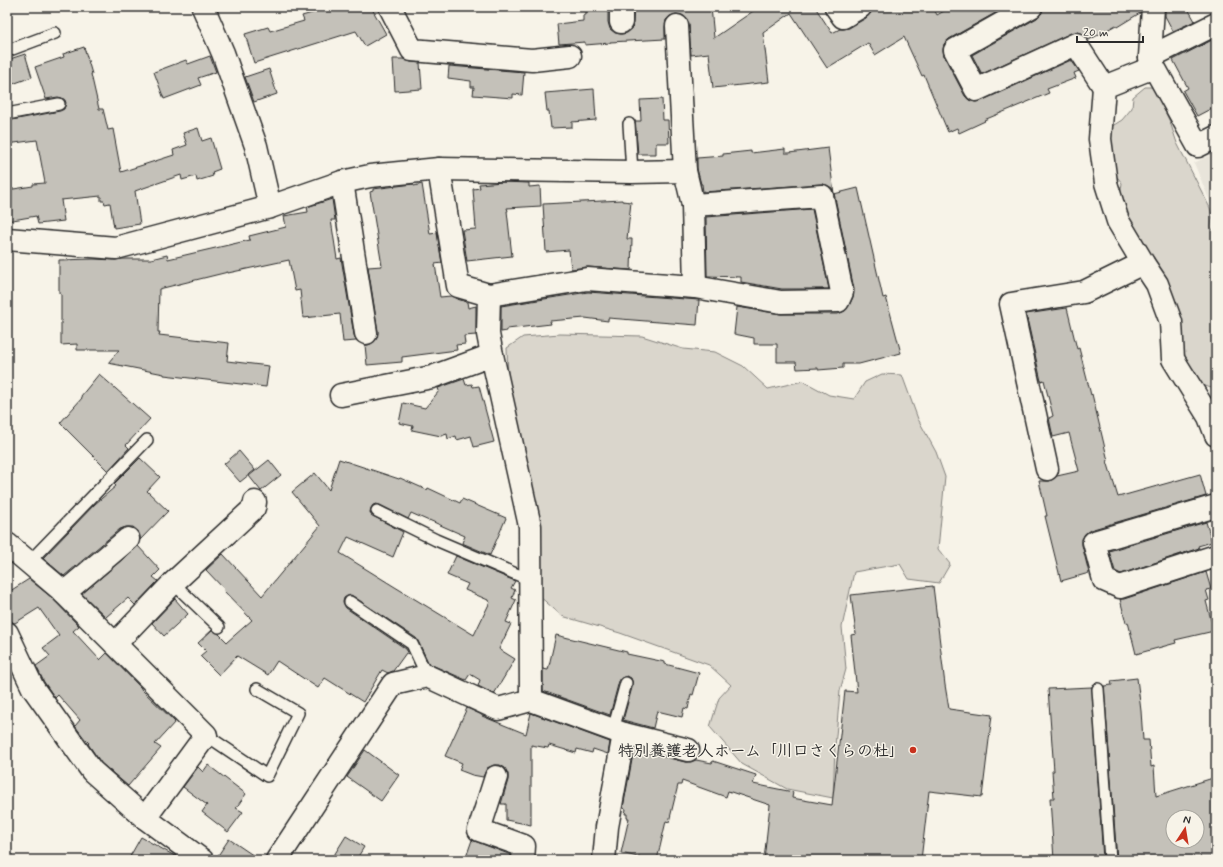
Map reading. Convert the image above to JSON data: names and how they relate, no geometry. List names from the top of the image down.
{
  "places": ["特別養護老人ホーム「川口さくらの杜」"],
  "scale_bar": "20 m",
  "north": "top"
}
